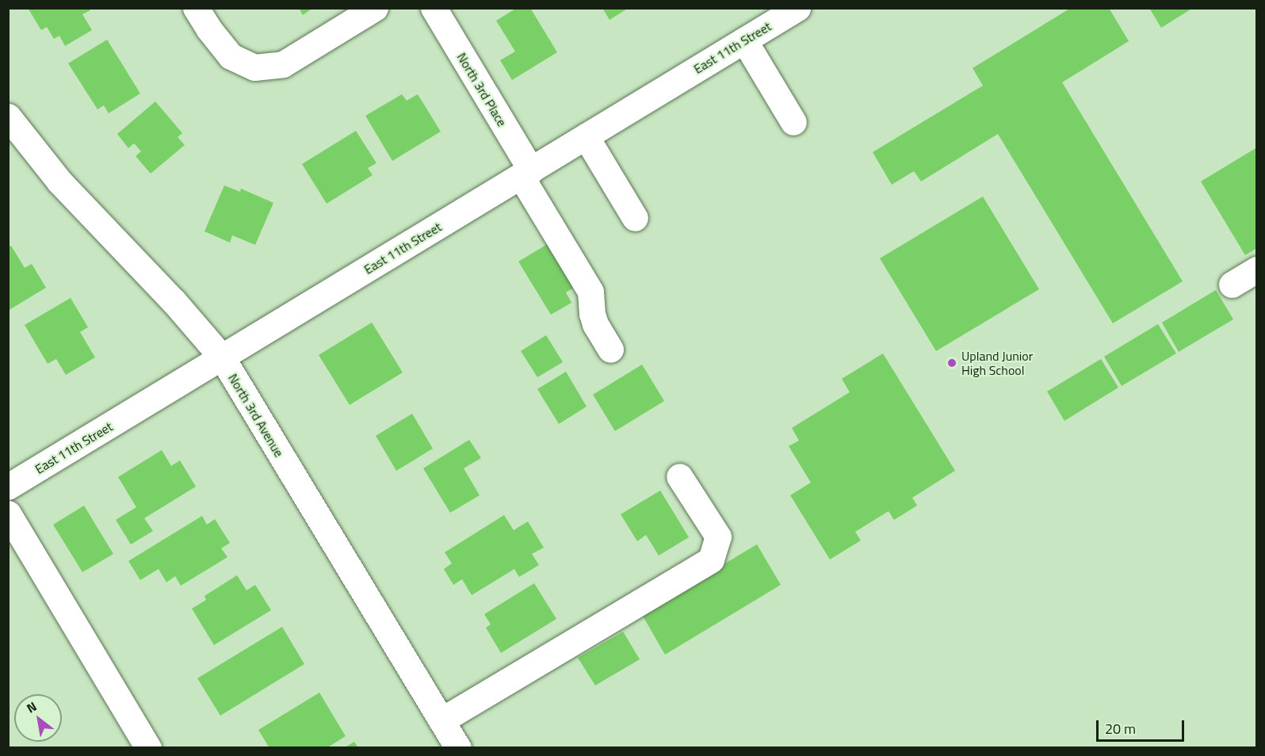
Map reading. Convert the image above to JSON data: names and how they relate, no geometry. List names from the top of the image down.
{
  "streets": {
    "street": ["East 11th Street", "North 3rd Place", "North 3rd Avenue"]
  },
  "crossings": [
    ["East 11th Street", "North 3rd Place"],
    ["East 11th Street", "North 3rd Avenue"]
  ],
  "places": ["Upland Junior High School"],
  "scale_bar": "20 m",
  "north": "top left"
}
